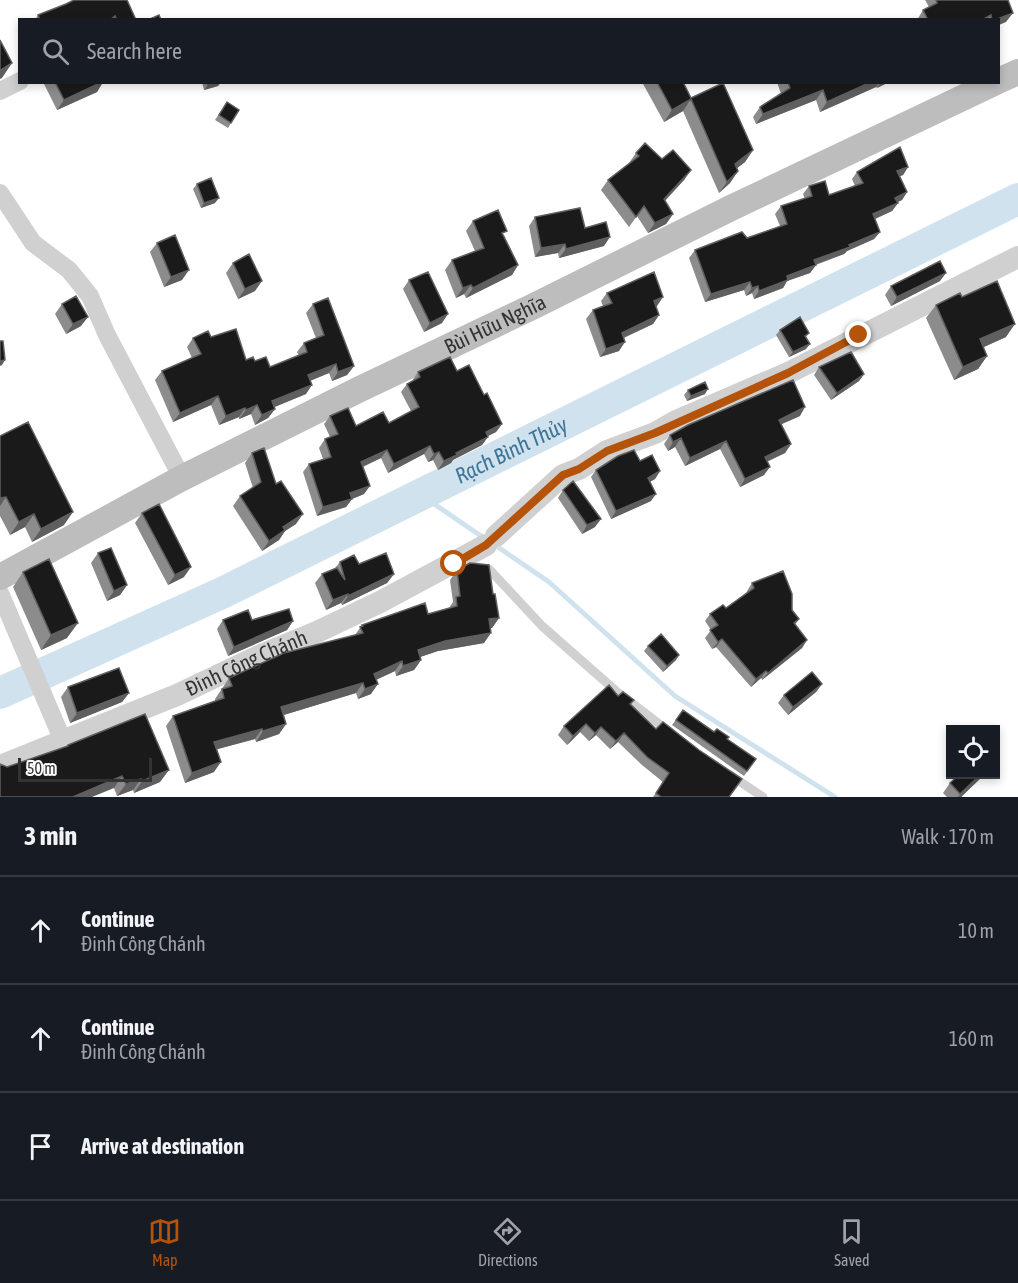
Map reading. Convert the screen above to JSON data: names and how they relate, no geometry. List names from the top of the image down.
{
  "streets": {
    "main road": ["Bùi Hữu Nghĩa"],
    "street": ["Đinh Công Chánh"]
  },
  "water": ["Rạch Bình Thủy"],
  "scale_bar": "50 m",
  "page": {
    "search": "Search here",
    "scale": "50 m",
    "heading": ["3 min", "Walk · 170 m"],
    "list": [
      ["Continue", "Đinh Công Chánh", "10 m"],
      ["Continue", "Đinh Công Chánh", "160 m"],
      "Arrive at destination"
    ],
    "nav": ["Map", "Directions", "Saved"]
  }
}
